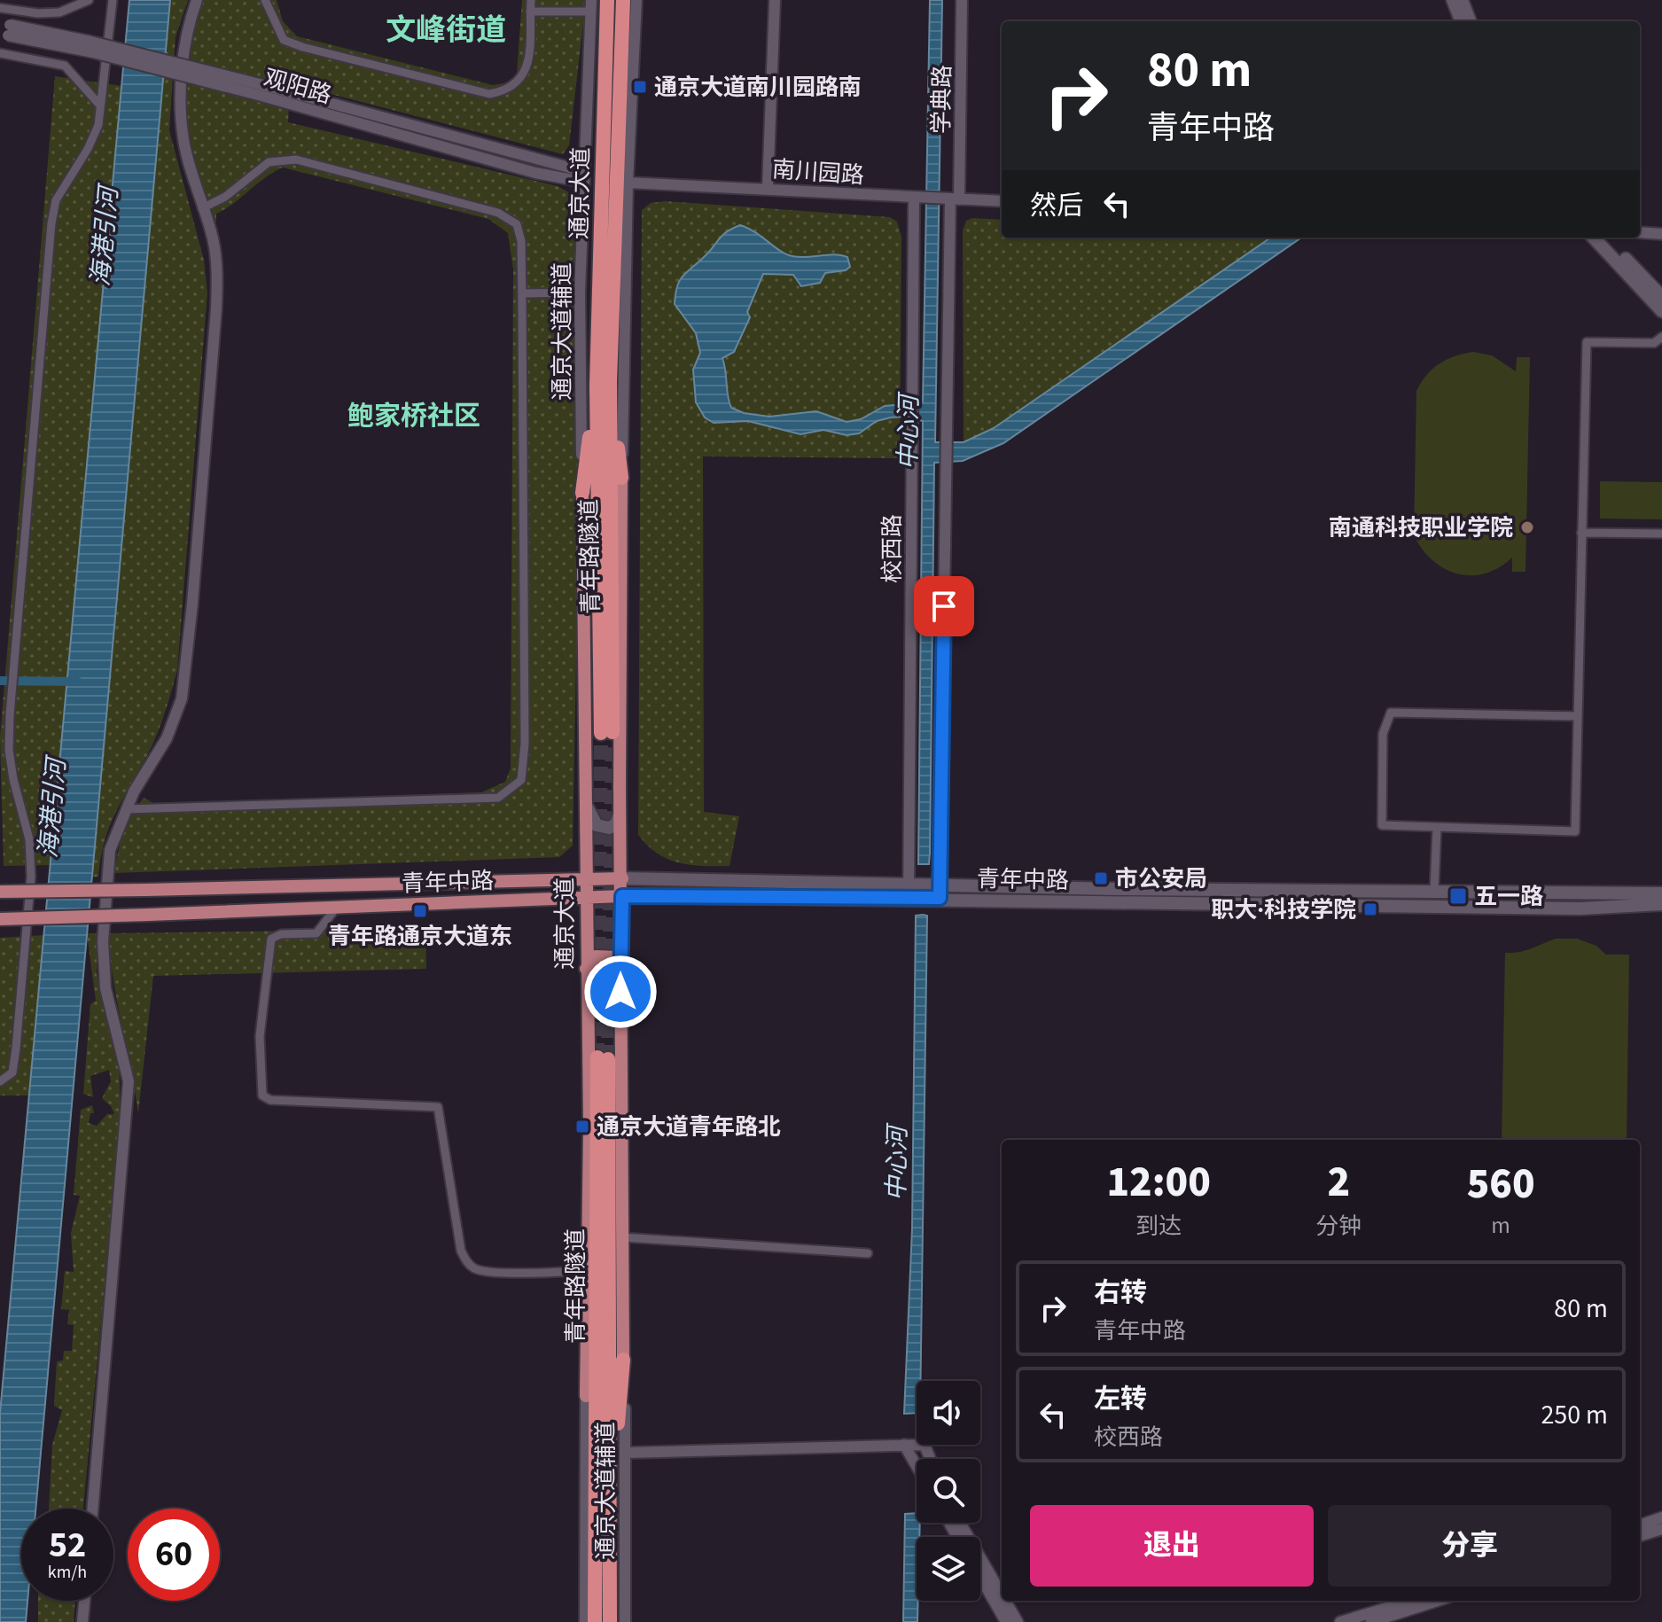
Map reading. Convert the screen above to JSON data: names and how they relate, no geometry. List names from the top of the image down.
{
  "streets": {
    "highway": ["通京大道", "青年路隧道"],
    "main road": ["青年中路"],
    "street": [
      "观阳路",
      "学典路",
      "南川园路",
      "通京大道辅道",
      "校西路"
    ]
  },
  "crossings": [
    ["观阳路", "通京大道辅道"],
    ["学典路", "南川园路"],
    ["南川园路", "校西路"],
    ["通京大道", "通京大道辅道"],
    ["通京大道", "青年路隧道"],
    ["通京大道", "青年中路"],
    ["校西路", "青年中路"]
  ],
  "districts": ["文峰街道", "鲍家桥社区"],
  "water": ["海港引河", "中心河"],
  "places": {
    "transit": [
      "通京大道南川园路南",
      "市公安局",
      "五一路",
      "职大·科技学院",
      "青年路通京大道东",
      "通京大道青年路北"
    ],
    "other": ["南通科技职业学院"]
  },
  "page": {
    "turn": ["80 m", "青年中路"],
    "then": "然后",
    "eta": [
      "12:00",
      "到达",
      "2",
      "分钟",
      "560",
      "m"
    ],
    "list": [
      {
        "name": "右转",
        "note": "青年中路",
        "value": "80 m"
      },
      {
        "name": "左转",
        "note": "校西路",
        "value": "250 m"
      }
    ],
    "buttons": ["退出", "分享"],
    "speed": "52 km/h",
    "limit": "60"
  }
}
